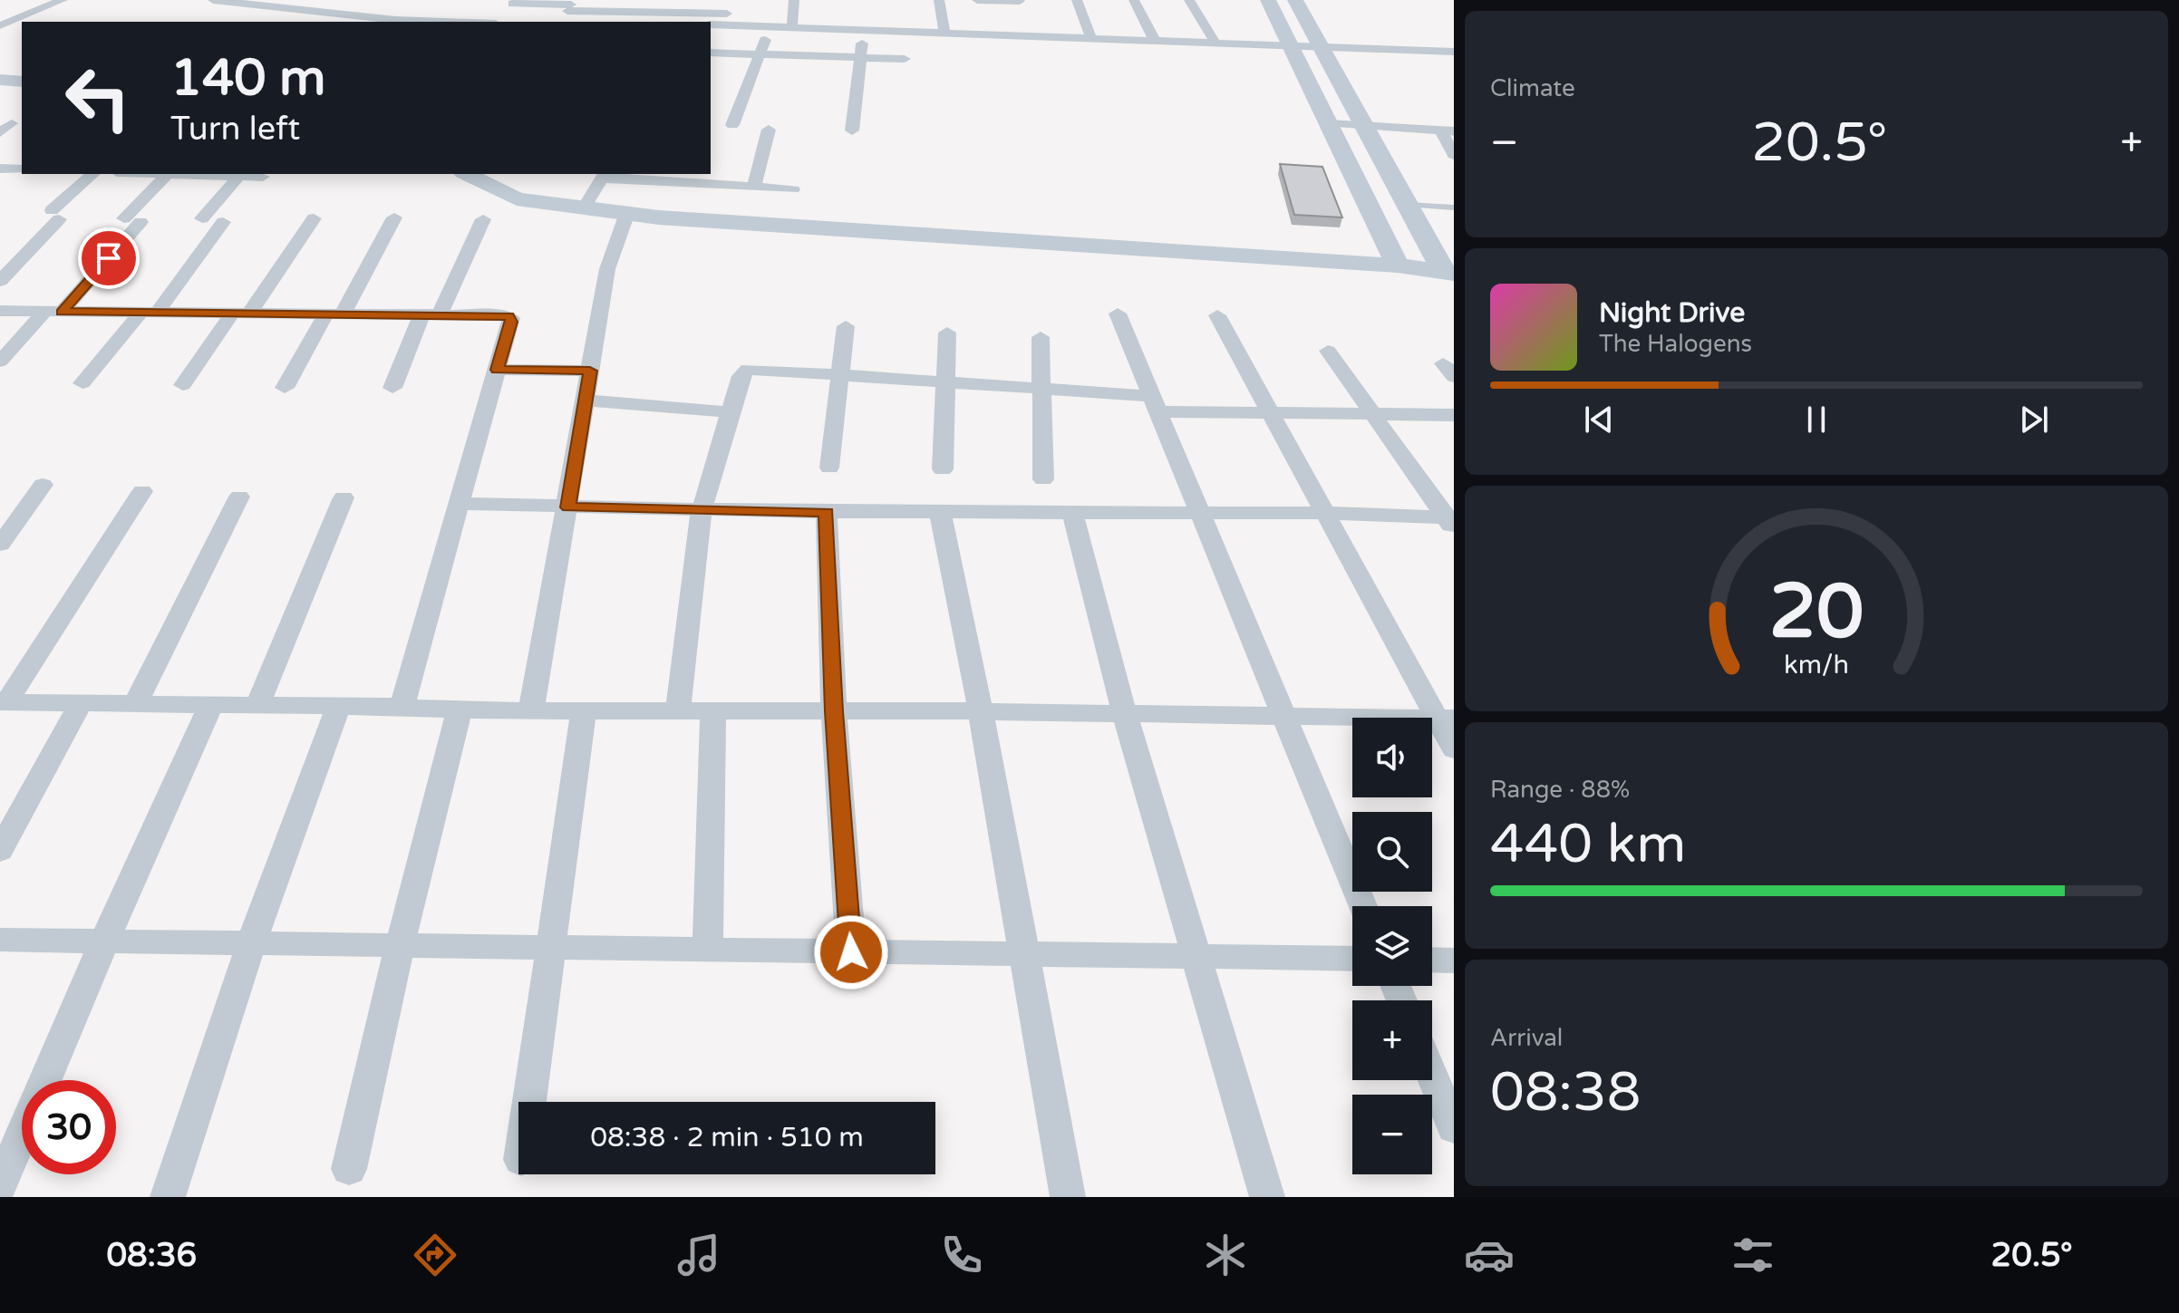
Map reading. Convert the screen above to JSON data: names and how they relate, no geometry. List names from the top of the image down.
{
  "page": {
    "tile": [
      "Climate",
      ["Range · 88%", "440 km"],
      ["Arrival", "08:38"]
    ],
    "turn": ["140 m", "Turn left"],
    "heat": ["−", "20.5°", "+"],
    "song": ["Night Drive", "The Halogens"],
    "map_buttons": ["+", "−"],
    "limit": "30",
    "trip": "08:38 · 2 min · 510 m",
    "tabs": ["08:36", "20.5°"],
    "gauge": ["20", "km/h"]
  }
}
